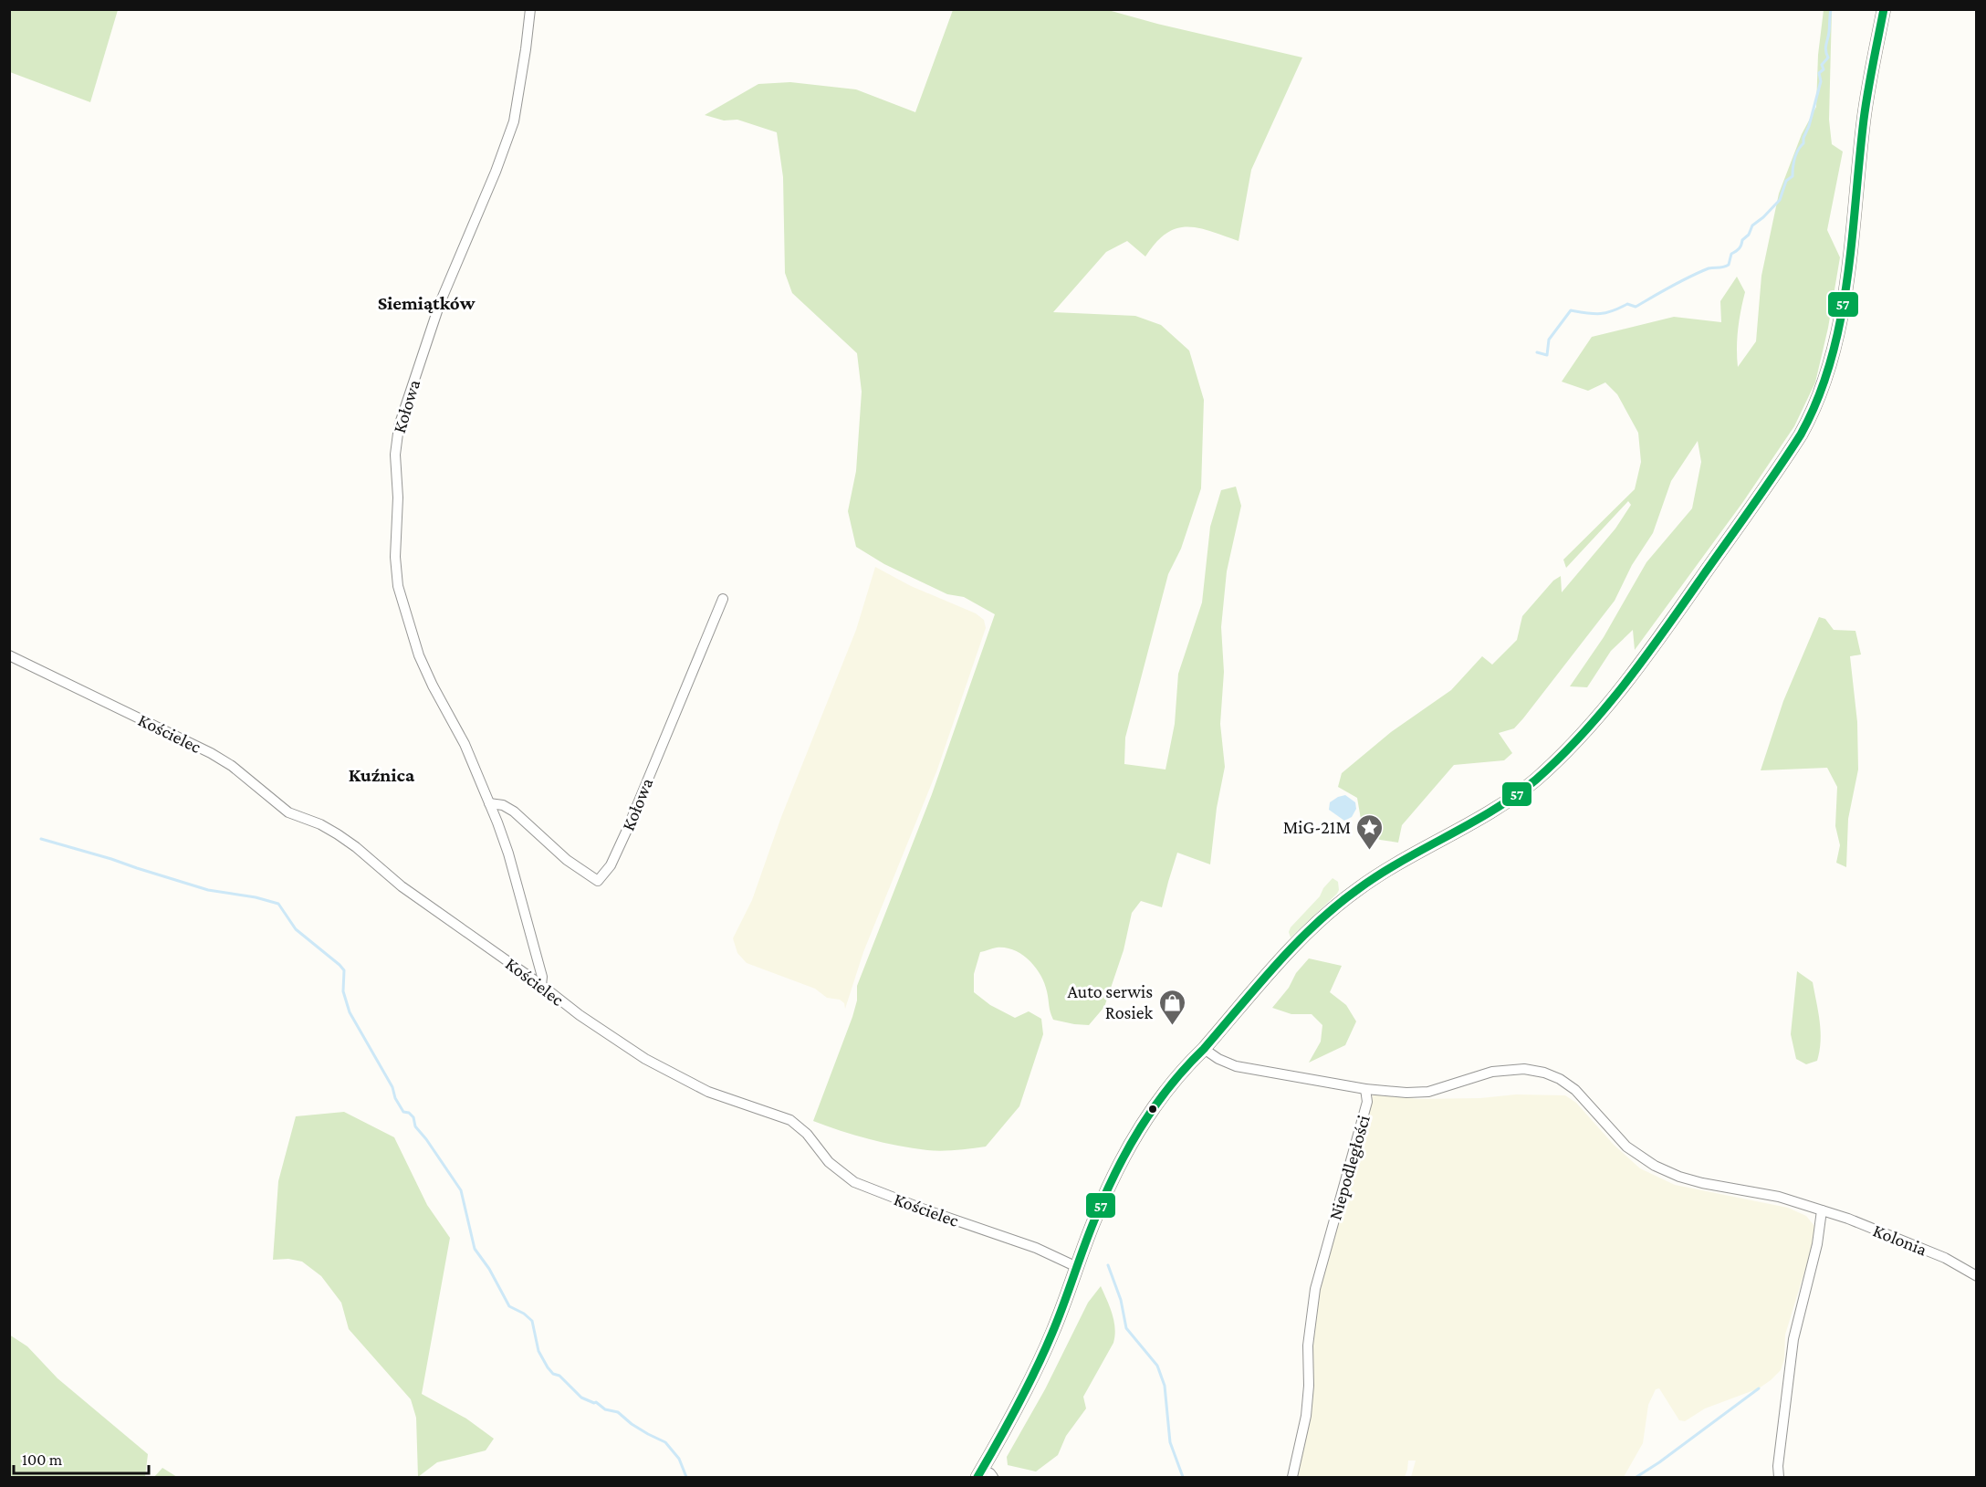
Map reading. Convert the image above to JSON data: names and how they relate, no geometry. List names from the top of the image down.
{
  "streets": {
    "street": [
      "Kołowa",
      "Kościelec",
      "Niepodległości",
      "Kolonia"
    ]
  },
  "crossings": [
    ["Kołowa", "Kościelec"],
    ["Niepodległości", "Kolonia"]
  ],
  "districts": ["Siemiątków", "Kuźnica"],
  "places": {
    "place": ["MiG-21M"],
    "shop": ["Auto serwis Rosiek"]
  },
  "lines": ["transit line 57"],
  "scale_bar": "100 m"
}
